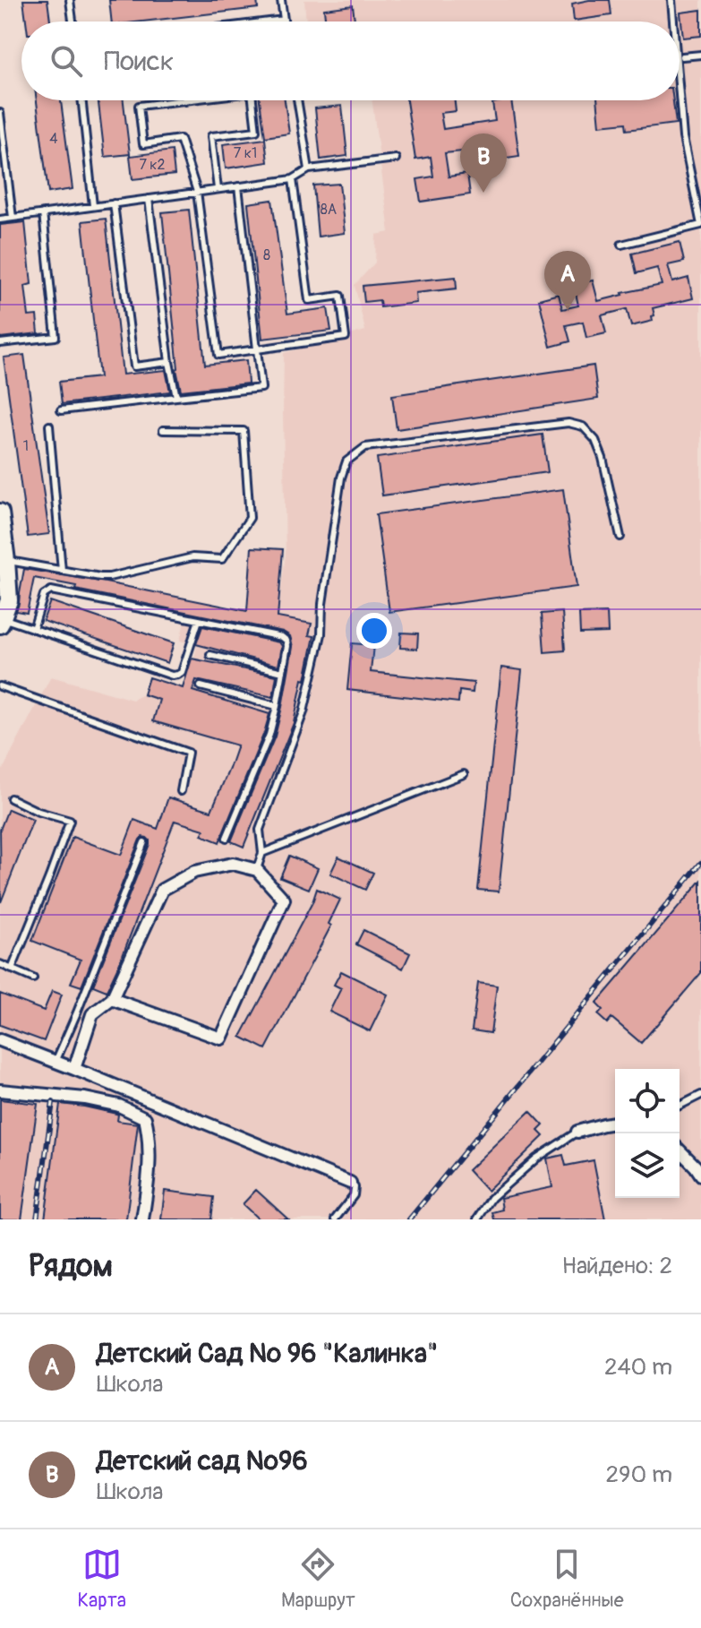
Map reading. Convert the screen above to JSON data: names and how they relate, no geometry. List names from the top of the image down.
{
  "house_numbers": [
    "4",
    "7 к1",
    "7 к2",
    "8А",
    "8",
    "1"
  ],
  "page": {
    "search": "Поиск",
    "pins": ["B", "A"],
    "heading": ["Рядом", "Найдено: 2"],
    "list": [
      {
        "mark": "A",
        "name": "Детский Сад № 96 \"Калинка\"",
        "note": "Школа",
        "value": "240 m"
      },
      {
        "mark": "B",
        "name": "Детский сад №96",
        "note": "Школа",
        "value": "290 m"
      }
    ],
    "nav": ["Карта", "Маршрут", "Сохранённые"]
  }
}
